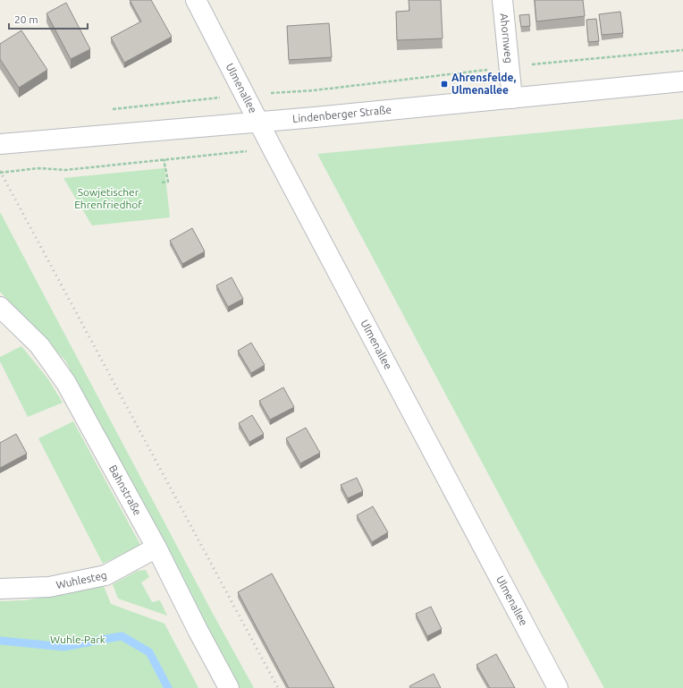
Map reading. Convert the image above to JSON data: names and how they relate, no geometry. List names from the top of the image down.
{
  "streets": {
    "street": [
      "Ahornweg",
      "Ulmenallee",
      "Lindenberger Straße",
      "Bahnstraße",
      "Wuhlesteg"
    ]
  },
  "crossings": [
    ["Ahornweg", "Lindenberger Straße"],
    ["Ulmenallee", "Lindenberger Straße"],
    ["Bahnstraße", "Wuhlesteg"]
  ],
  "parks": ["Sowjetischer Ehrenfriedhof", "Wuhle-Park"],
  "places": {
    "transit": ["Ahrensfelde, Ulmenallee"]
  },
  "scale_bar": "20 m"
}
